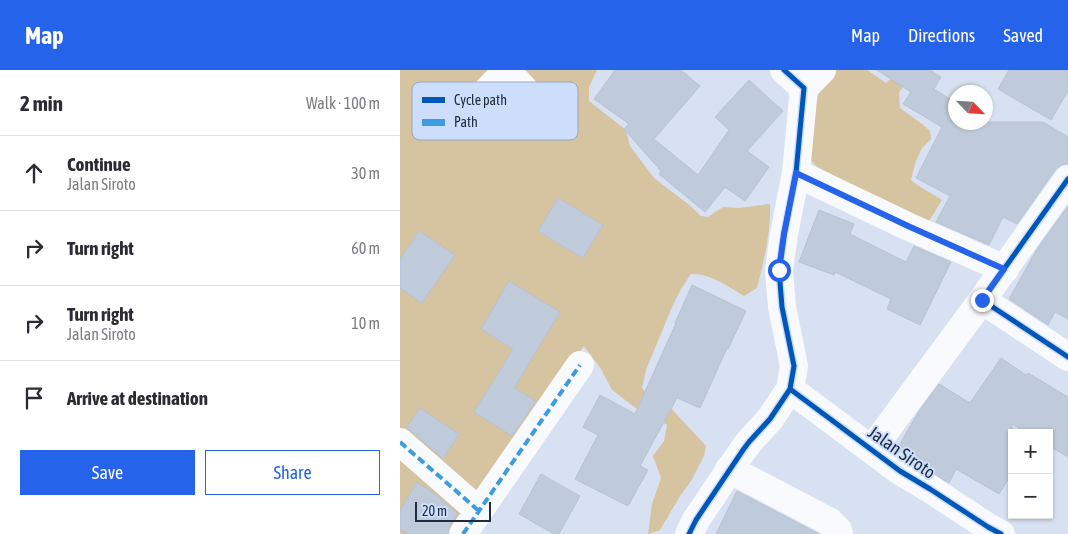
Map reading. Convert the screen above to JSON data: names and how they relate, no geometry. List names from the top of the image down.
{
  "streets": {
    "street": ["Jalan Siroto"]
  },
  "legend": ["Cycle path", "Path"],
  "scale_bar": "20 m",
  "north": "bottom right",
  "page": {
    "header": "Map",
    "nav": ["Map", "Directions", "Saved"],
    "heading": ["2 min", "Walk · 100 m"],
    "list": [
      ["Continue", "Jalan Siroto", "30 m"],
      ["Turn right", "60 m"],
      ["Turn right", "Jalan Siroto", "10 m"],
      "Arrive at destination"
    ],
    "map_buttons": ["+", "−"],
    "buttons": ["Save", "Share"],
    "scale": "20 m"
  }
}
